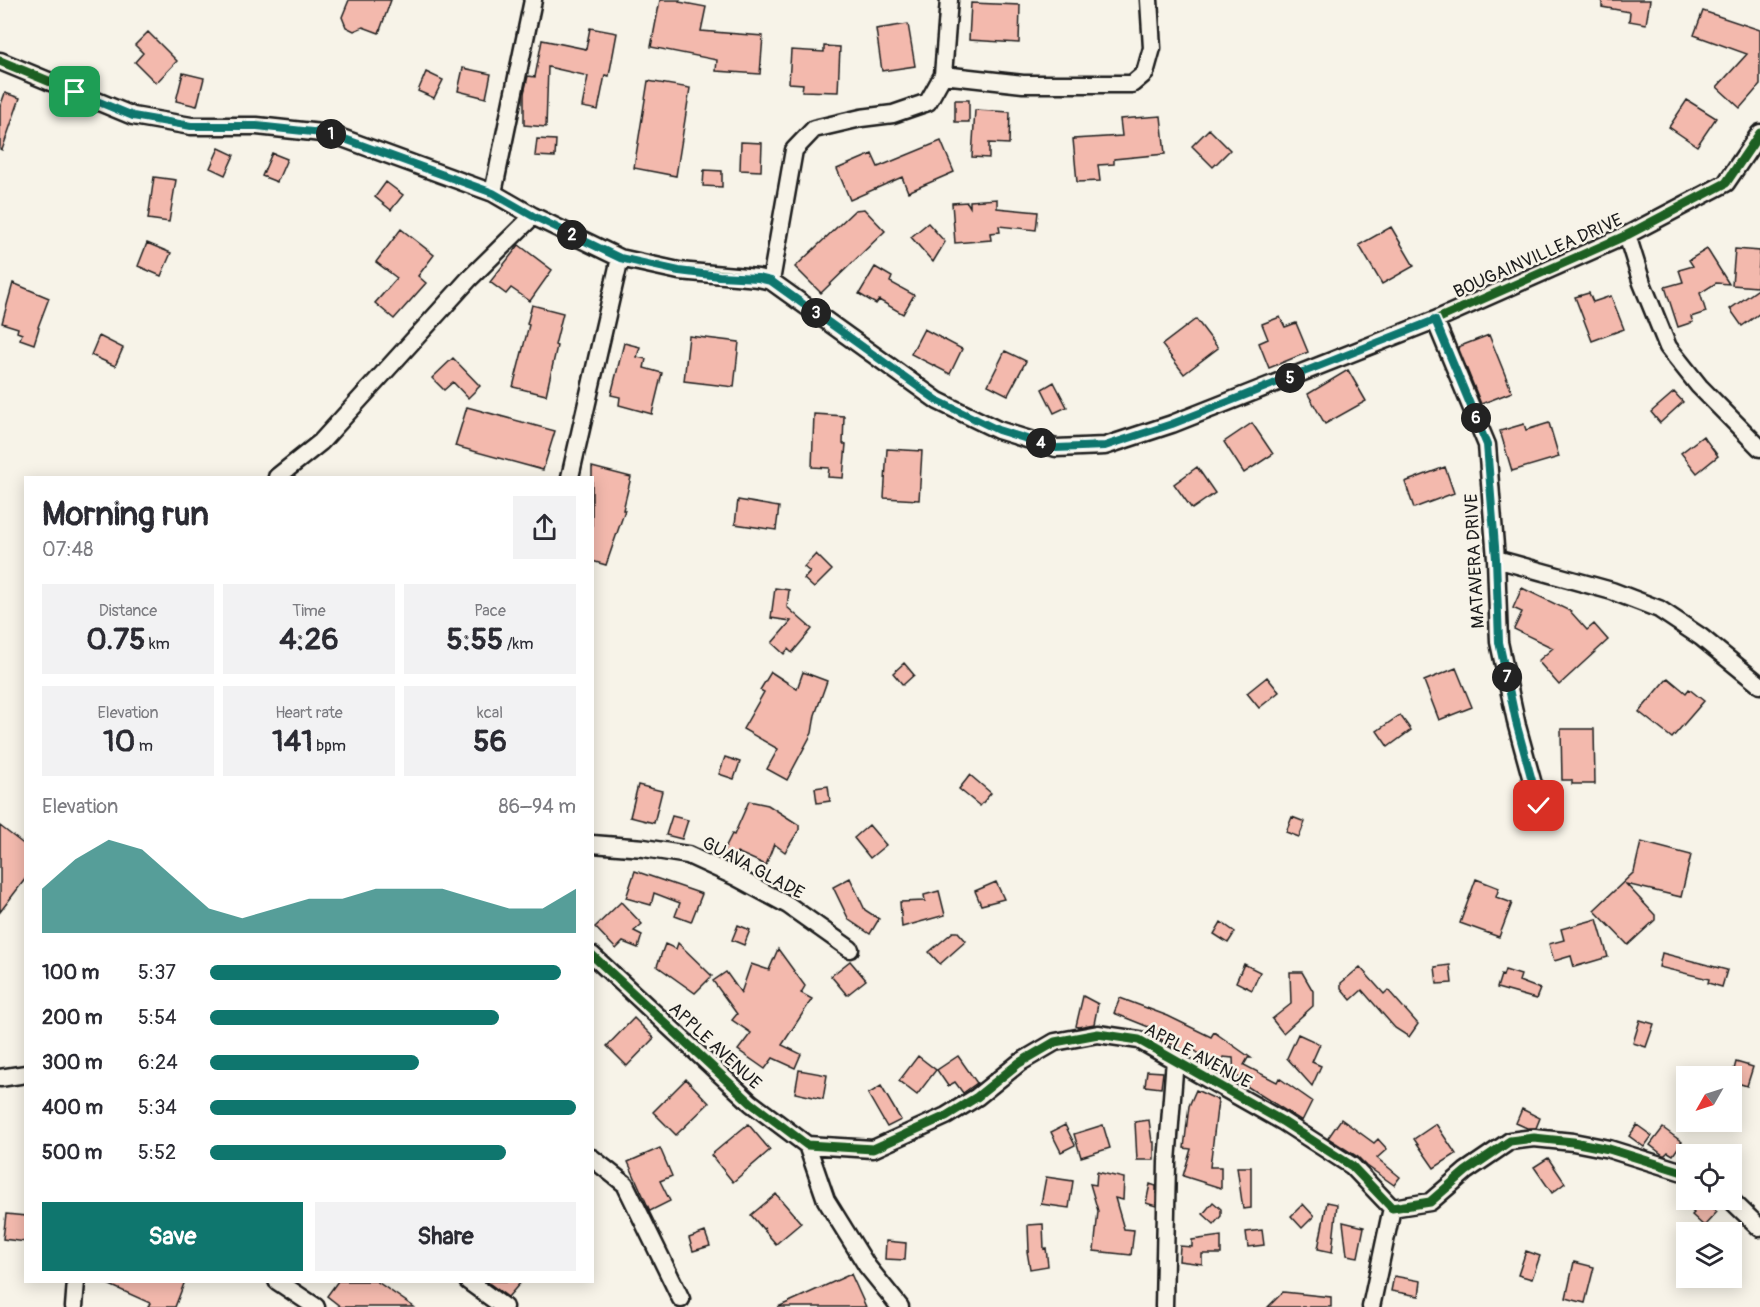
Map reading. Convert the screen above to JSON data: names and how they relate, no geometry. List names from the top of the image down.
{
  "streets": {
    "street": [
      "BOUGAINVILLEA DRIVE",
      "MATAVERA DRIVE",
      "GUAVA GLADE",
      "APPLE AVENUE"
    ]
  },
  "crossings": [
    ["BOUGAINVILLEA DRIVE", "MATAVERA DRIVE"]
  ],
  "north": "bottom left",
  "page": {
    "pins": [
      "1",
      "2",
      "3",
      "5",
      "6",
      "4",
      "7"
    ],
    "heading": ["Morning run", "07:48"],
    "stats": [
      ["Distance", "0.75 km"],
      ["Time", "4:26"],
      ["Pace", "5:55 /km"],
      ["Elevation", "10 m"],
      ["Heart rate", "141 bpm"],
      ["kcal", "56"]
    ],
    "chart": ["Elevation", "86–94 m"],
    "list": [
      {
        "name": "100 m",
        "note": "5:37"
      },
      {
        "name": "200 m",
        "note": "5:54"
      },
      {
        "name": "300 m",
        "note": "6:24"
      },
      {
        "name": "400 m",
        "note": "5:34"
      },
      {
        "name": "500 m",
        "note": "5:52"
      }
    ],
    "buttons": ["Save", "Share"]
  }
}
